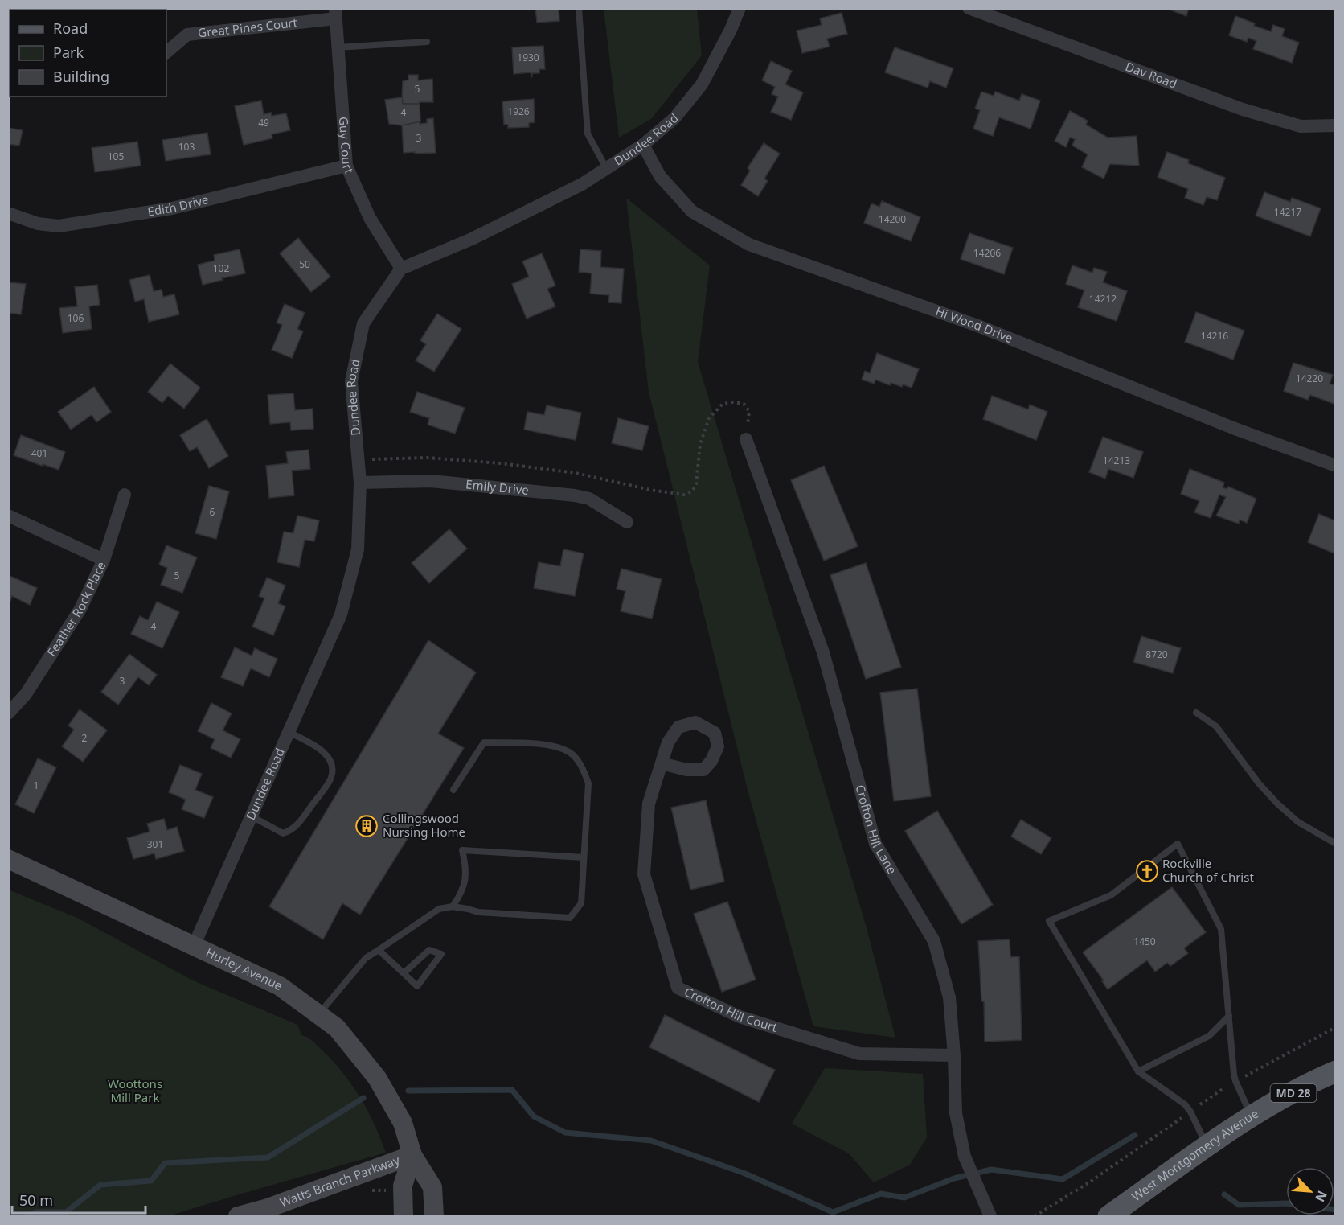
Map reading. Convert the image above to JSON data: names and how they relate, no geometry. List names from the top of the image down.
{
  "streets": {
    "main road": ["MD 28", "West Montgomery Avenue"],
    "street": [
      "Great Pines Court",
      "Dav Road",
      "Dundee Road",
      "Guy Court",
      "Edith Drive",
      "Hi Wood Drive",
      "Emily Drive",
      "Feather Rock Place",
      "Crofton Hill Lane",
      "Hurley Avenue",
      "Crofton Hill Court",
      "Watts Branch Parkway"
    ]
  },
  "crossings": [
    ["Great Pines Court", "Guy Court"],
    ["Dundee Road", "Guy Court"],
    ["Dundee Road", "Hi Wood Drive"],
    ["Dundee Road", "Emily Drive"],
    ["Dundee Road", "Hurley Avenue"],
    ["Guy Court", "Edith Drive"],
    ["Crofton Hill Lane", "Crofton Hill Court"],
    ["Hurley Avenue", "Watts Branch Parkway"]
  ],
  "parks": ["Woottons Mill Park"],
  "places": {
    "building": ["Collingswood Nursing Home"],
    "church": ["Rockville Church of Christ"]
  },
  "house_numbers": [
    "1930",
    "5",
    "1926",
    "4",
    "49",
    "3",
    "103",
    "105",
    "14217",
    "14200",
    "14206",
    "50",
    "102",
    "14212",
    "106",
    "14216",
    "14220",
    "401",
    "14213",
    "6",
    "5",
    "4",
    "8720",
    "3",
    "2",
    "1",
    "301",
    "1450"
  ],
  "legend": ["Road", "Park", "Building"],
  "scale_bar": "50 m",
  "north": "bottom right"
}
